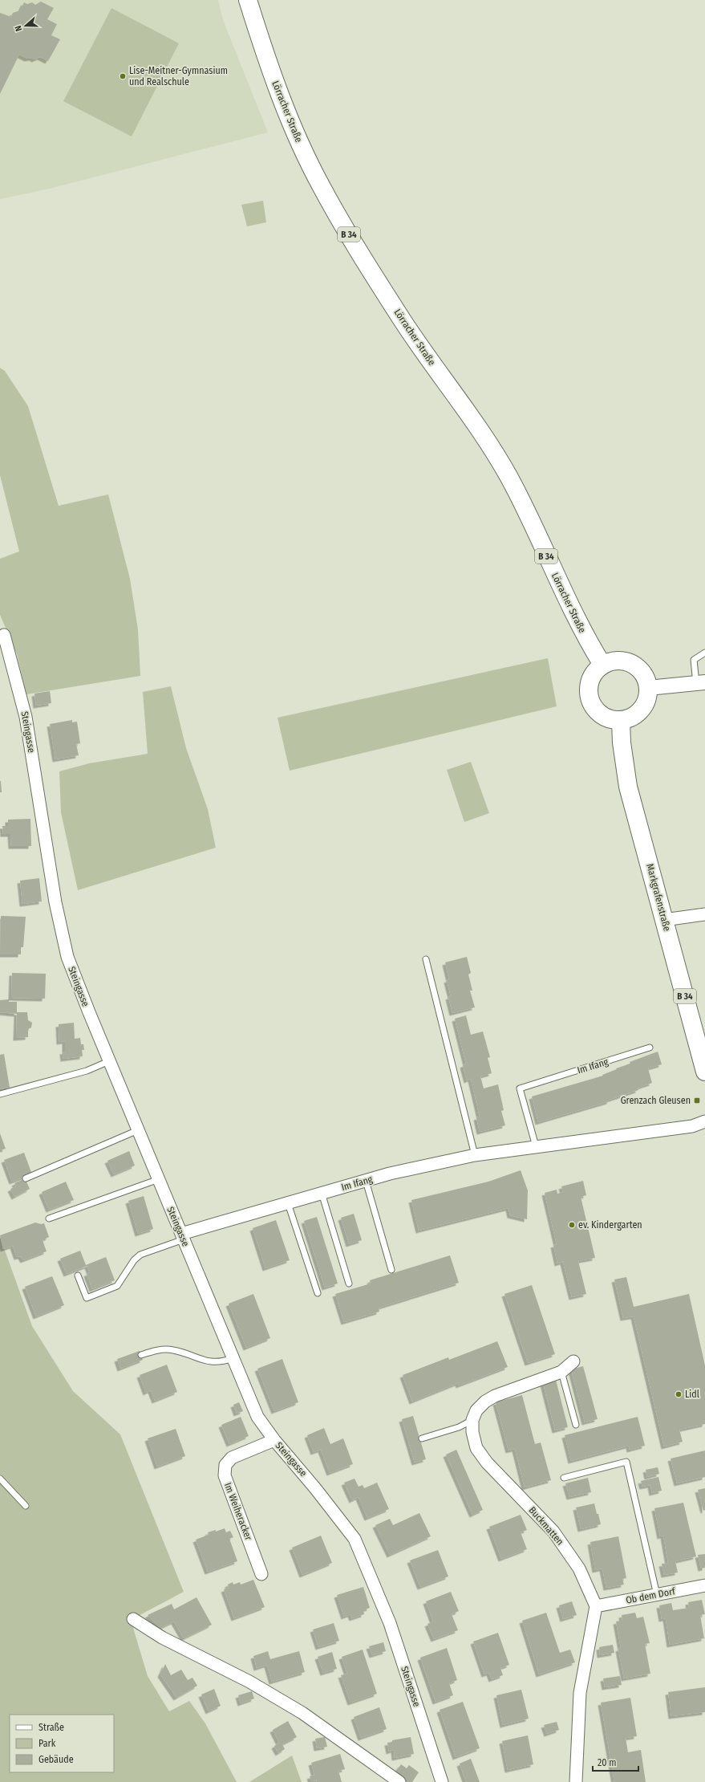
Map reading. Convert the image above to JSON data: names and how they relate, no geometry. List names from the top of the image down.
{
  "streets": {
    "main road": ["Lörracher Straße", "B 34", "Markgrafenstraße"],
    "street": [
      "Steingasse",
      "Im Ifang",
      "Im Weiheracker",
      "Buckmatten",
      "Ob dem Dorf"
    ]
  },
  "crossings": [
    ["Lörracher Straße", "Markgrafenstraße"],
    ["Steingasse", "Im Ifang"],
    ["Steingasse", "Im Weiheracker"],
    ["Buckmatten", "Ob dem Dorf"]
  ],
  "places": {
    "other": ["Lise-Meitner-Gymnasium und Realschule", "ev. Kindergarten", "Lidl"],
    "transit": ["Grenzach Gleusen"]
  },
  "legend": ["Straße", "Park", "Gebäude"],
  "scale_bar": "20 m",
  "north": "left"
}
